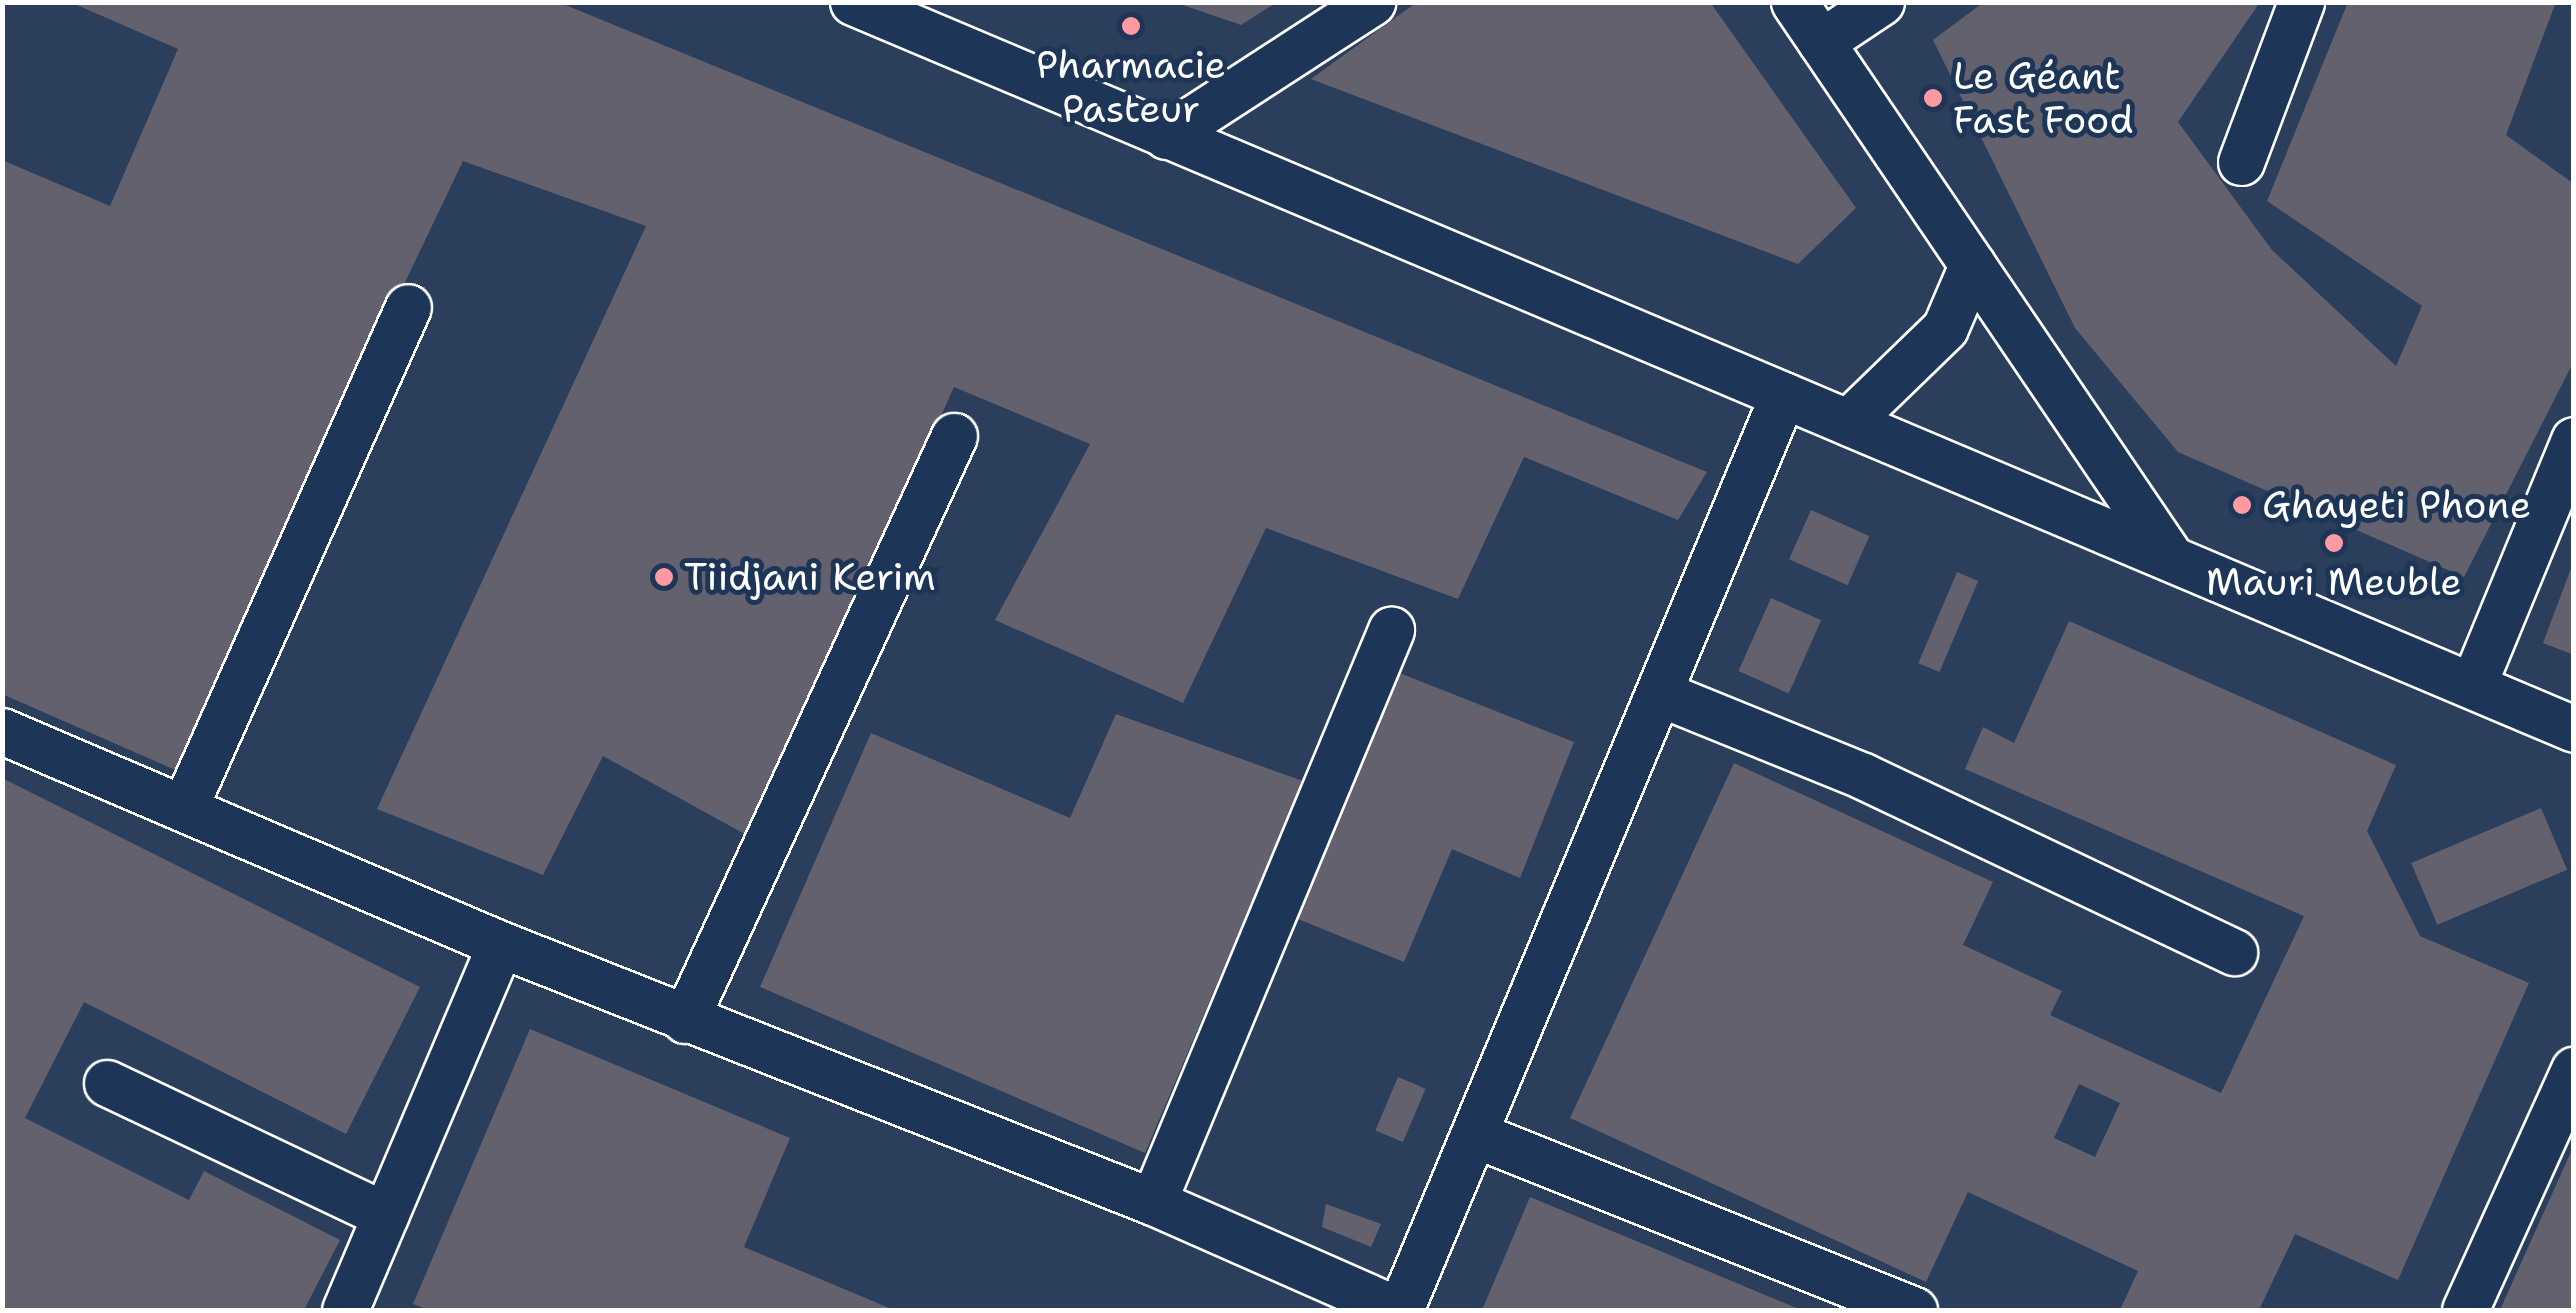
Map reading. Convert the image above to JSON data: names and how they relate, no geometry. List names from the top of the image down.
{
  "places": [
    "Pharmacie Pasteur",
    "Le Géant Fast Food",
    "Ghayeti Phone",
    "Mauri Meuble",
    "Tiidjani Kerim"
  ]
}
